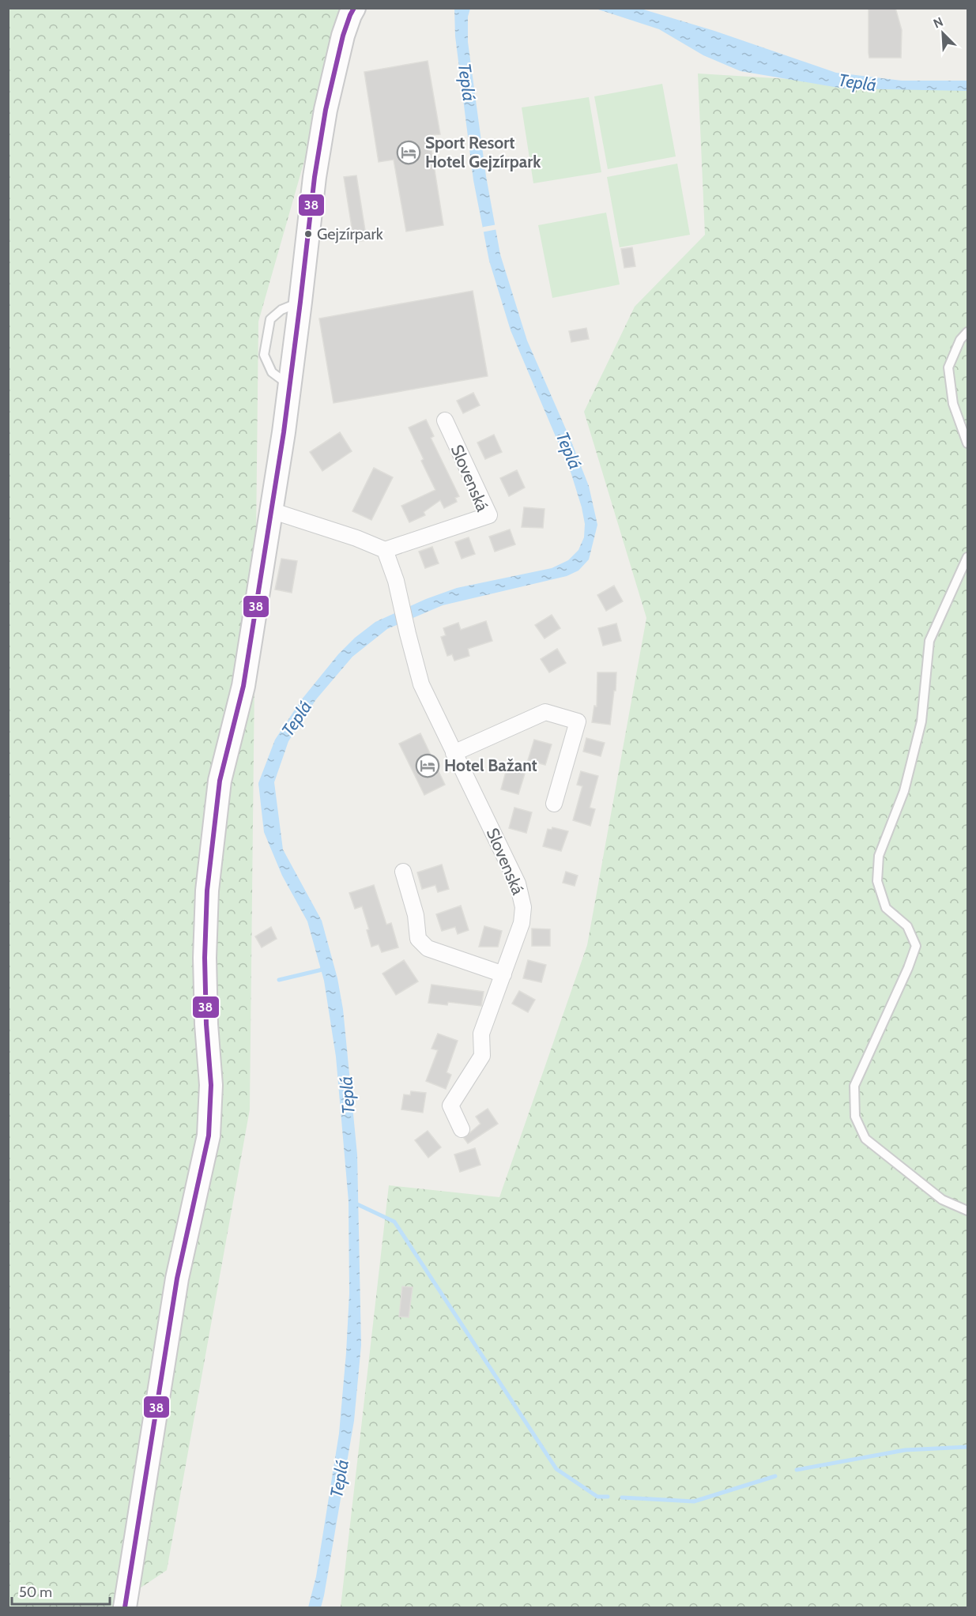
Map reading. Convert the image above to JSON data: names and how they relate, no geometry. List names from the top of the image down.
{
  "streets": {
    "street": ["Slovenská"]
  },
  "water": ["Teplá"],
  "places": {
    "hotel": ["Sport Resort Hotel Gejzírpark", "Hotel Bažant"],
    "other": ["Gejzírpark"]
  },
  "lines": ["transit line 38"],
  "scale_bar": "50 m",
  "north": "top left"
}
